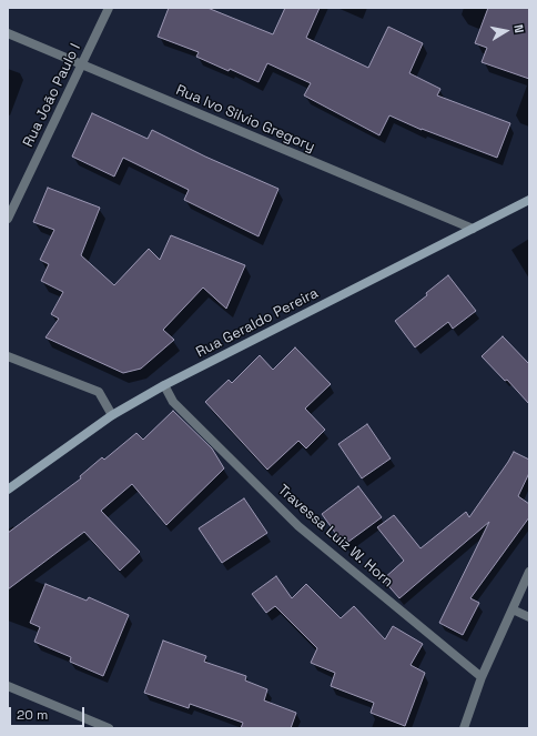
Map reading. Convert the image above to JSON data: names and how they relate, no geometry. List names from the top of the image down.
{
  "streets": {
    "main road": ["Rua Geraldo Pereira"],
    "street": ["Rua João Paulo I", "Rua Ivo Silvio Gregory", "Travessa Luiz W. Horn"]
  },
  "crossings": [
    ["Rua João Paulo I", "Rua Ivo Silvio Gregory"],
    ["Rua Ivo Silvio Gregory", "Rua Geraldo Pereira"],
    ["Rua Geraldo Pereira", "Travessa Luiz W. Horn"]
  ],
  "scale_bar": "20 m",
  "north": "right"
}
